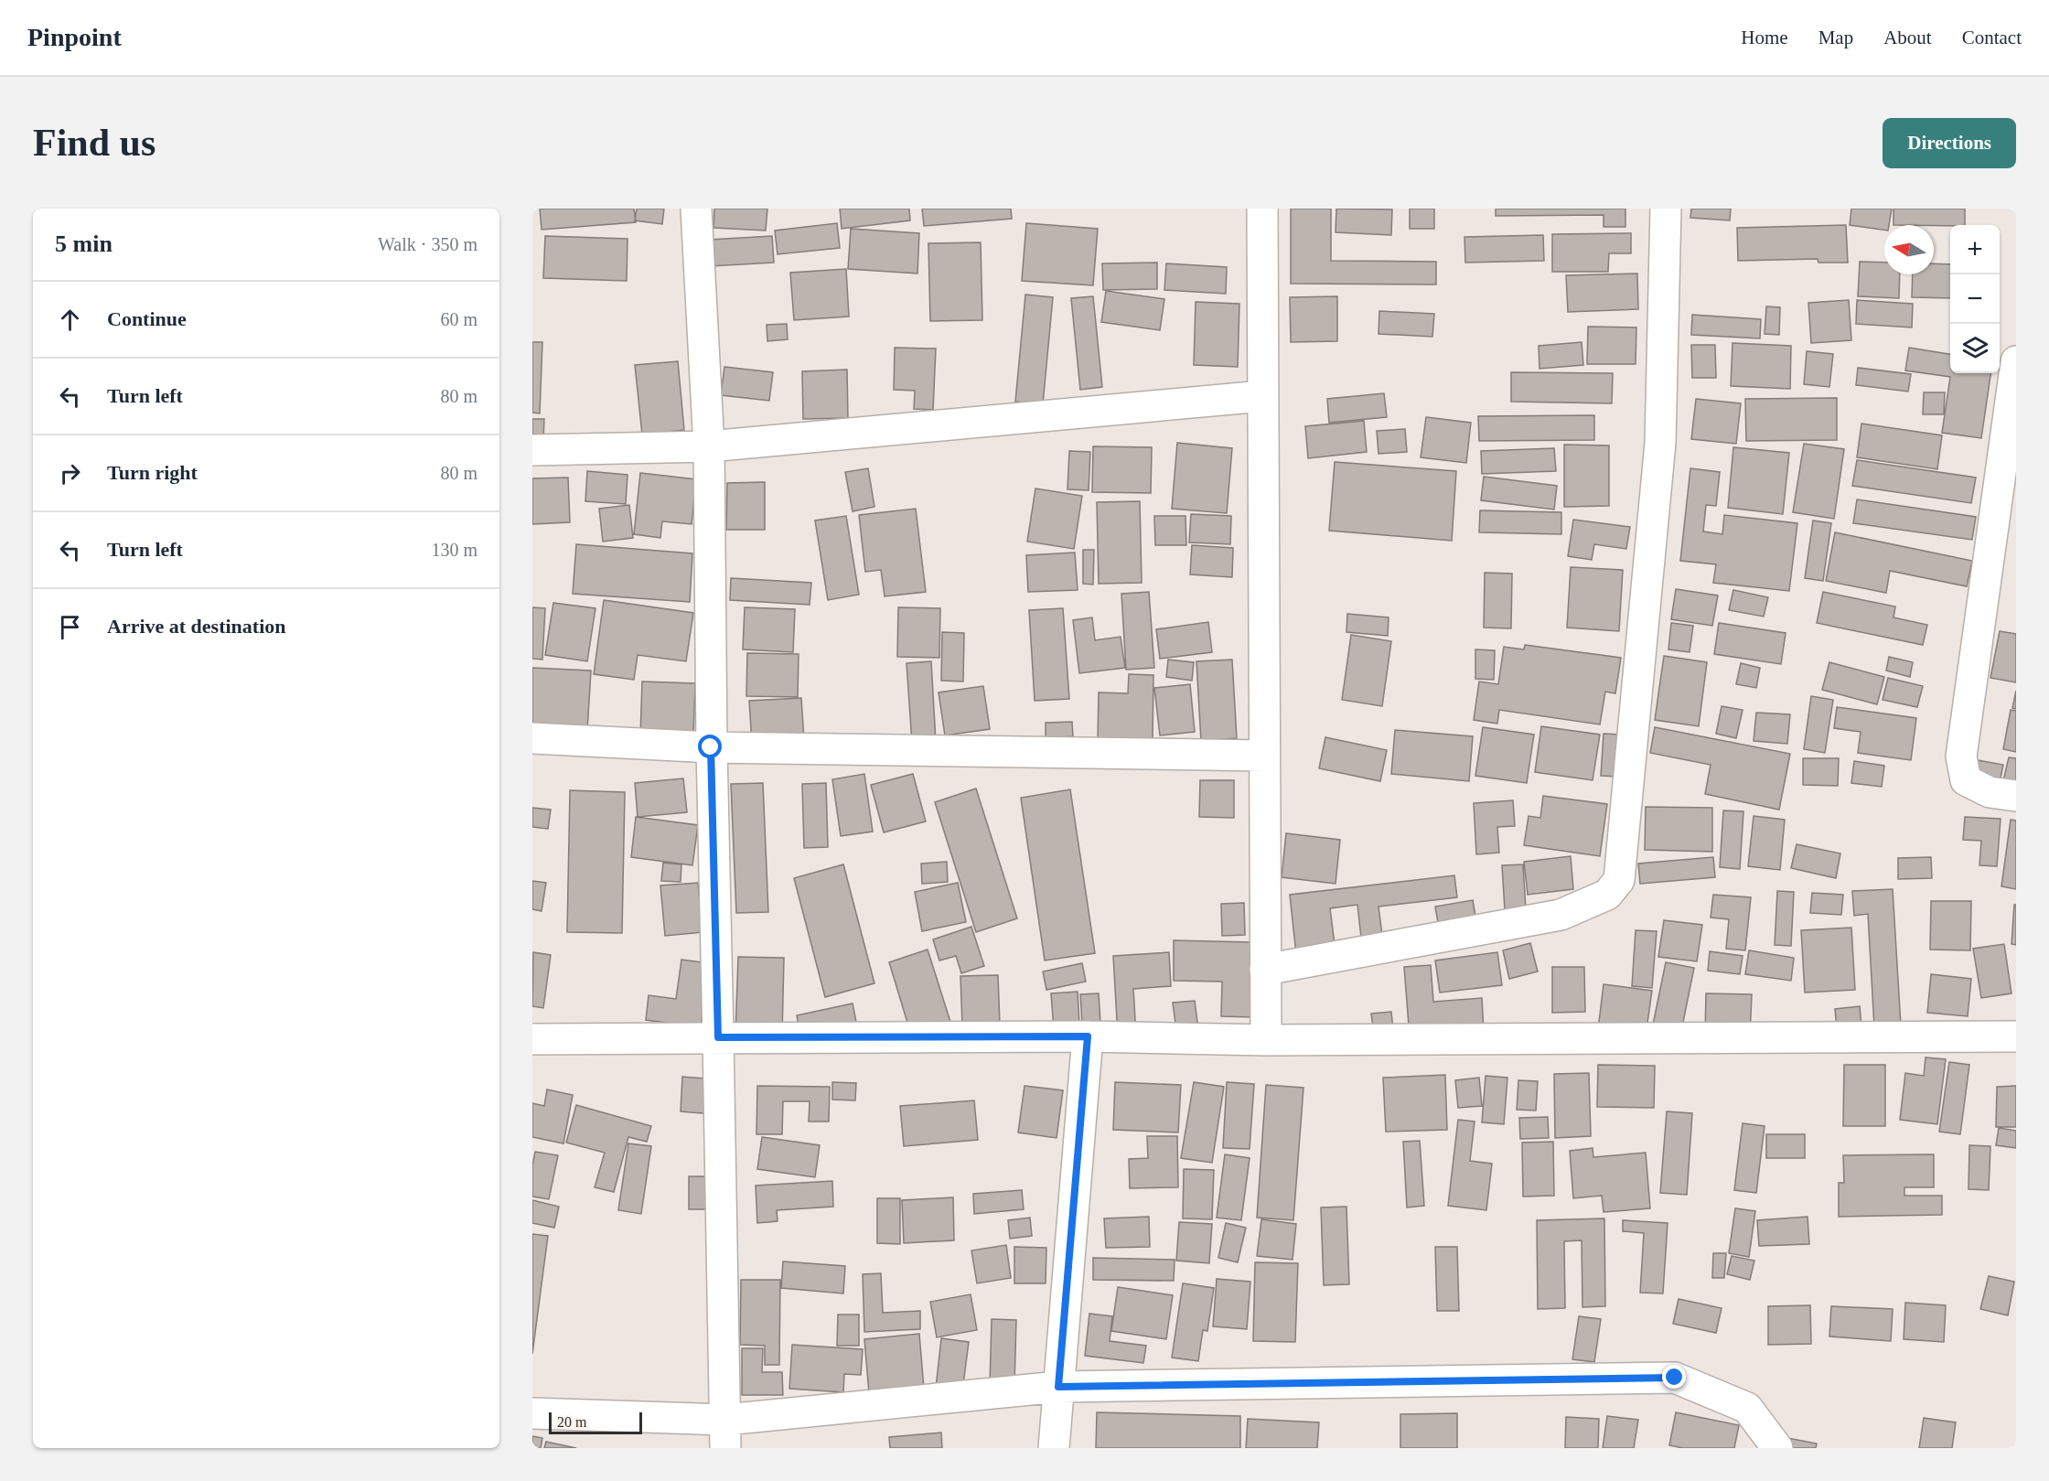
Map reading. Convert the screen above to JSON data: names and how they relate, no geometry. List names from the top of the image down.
{
  "scale_bar": "20 m",
  "north": "left",
  "page": {
    "header": "Pinpoint",
    "nav": [
      "Home",
      "Map",
      "About",
      "Contact"
    ],
    "buttons": "Directions",
    "title": "Find us",
    "heading": ["5 min", "Walk · 350 m"],
    "map_buttons": ["+", "−"],
    "list": [
      ["Continue", "60 m"],
      ["Turn left", "80 m"],
      ["Turn right", "80 m"],
      ["Turn left", "130 m"],
      "Arrive at destination"
    ],
    "scale": "20 m"
  }
}
